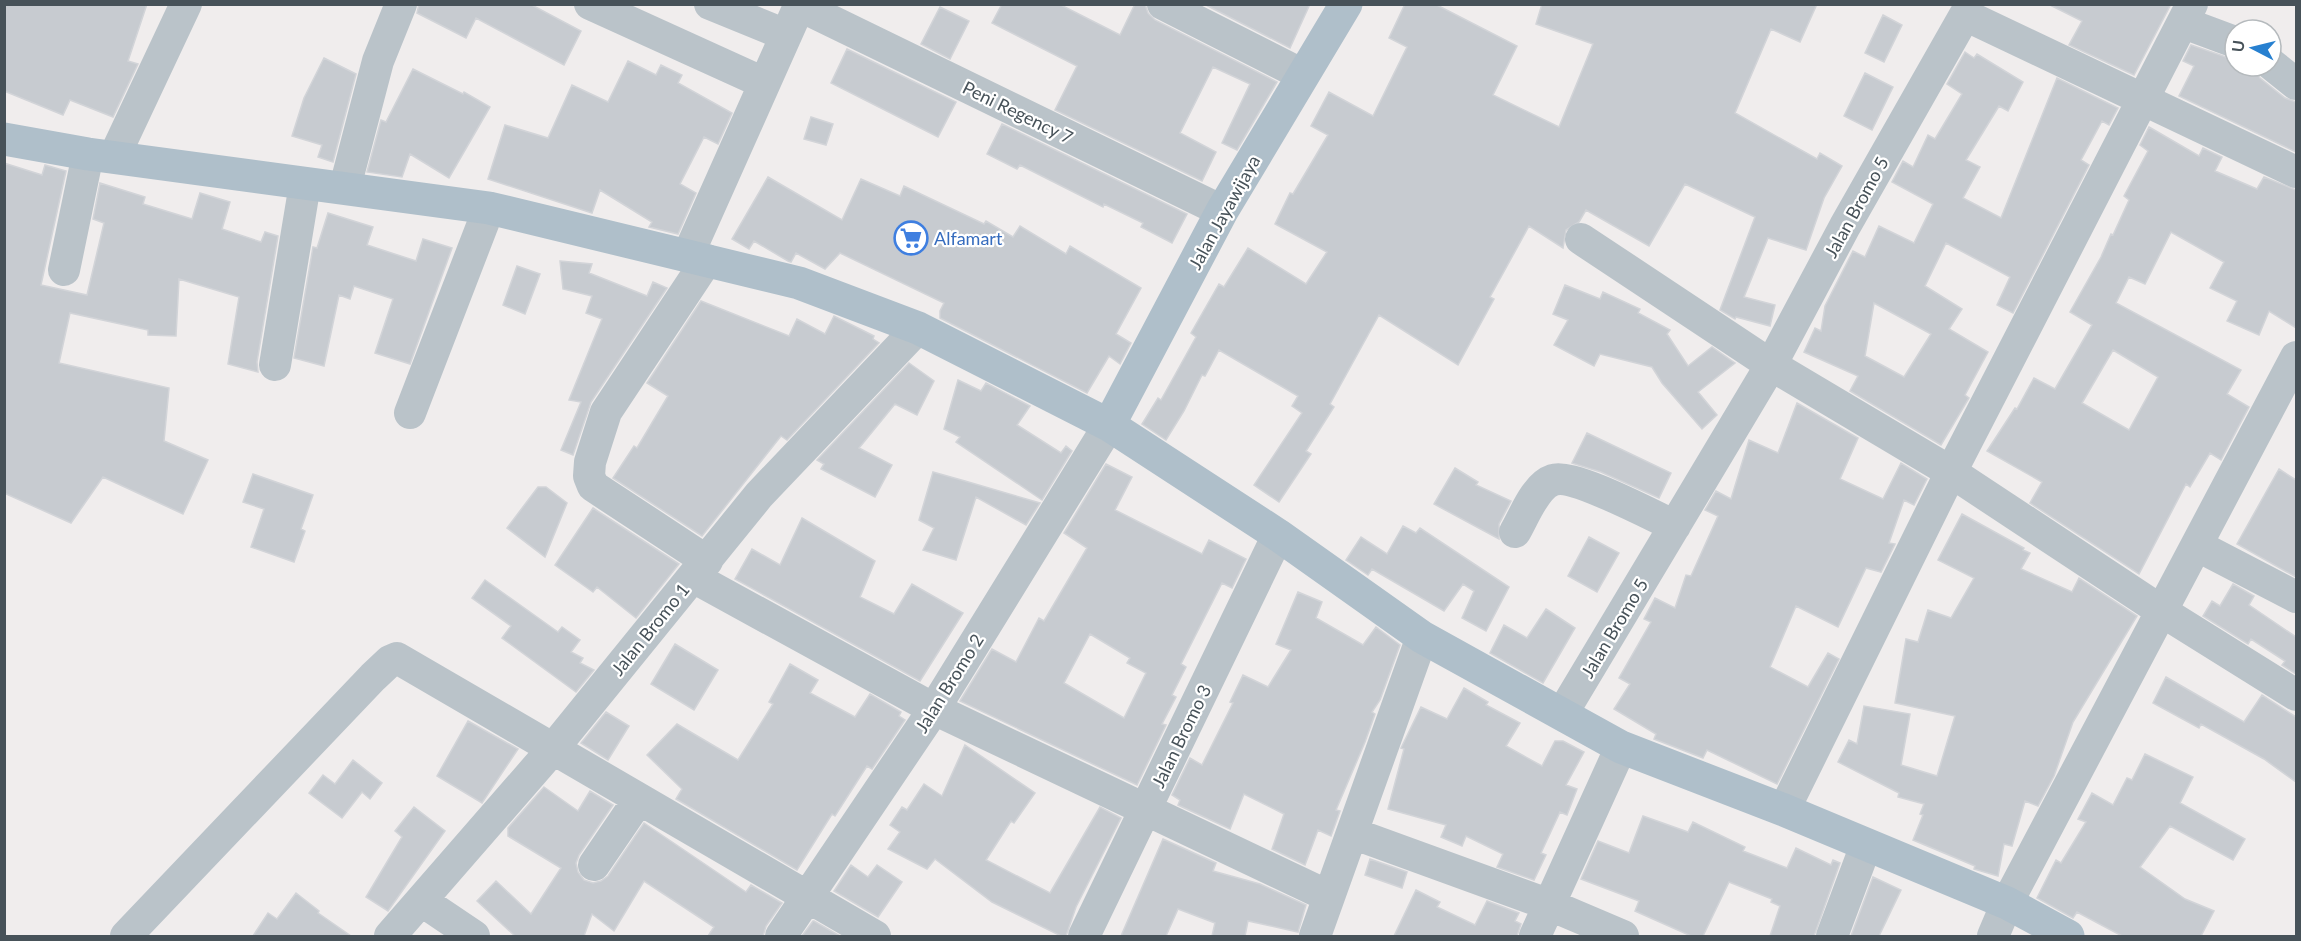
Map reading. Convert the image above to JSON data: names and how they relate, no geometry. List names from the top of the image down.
{
  "streets": {
    "main road": ["Jalan Jayawijaya"],
    "street": [
      "Peni Regency 7",
      "Jalan Bromo 5",
      "Jalan Bromo 1",
      "Jalan Bromo 2",
      "Jalan Bromo 3"
    ]
  },
  "crossings": [
    ["Peni Regency 7", "Jalan Jayawijaya"],
    ["Jalan Jayawijaya", "Jalan Bromo 2"]
  ],
  "places": {
    "supermarket": ["Alfamart"]
  },
  "north": "left"
}
